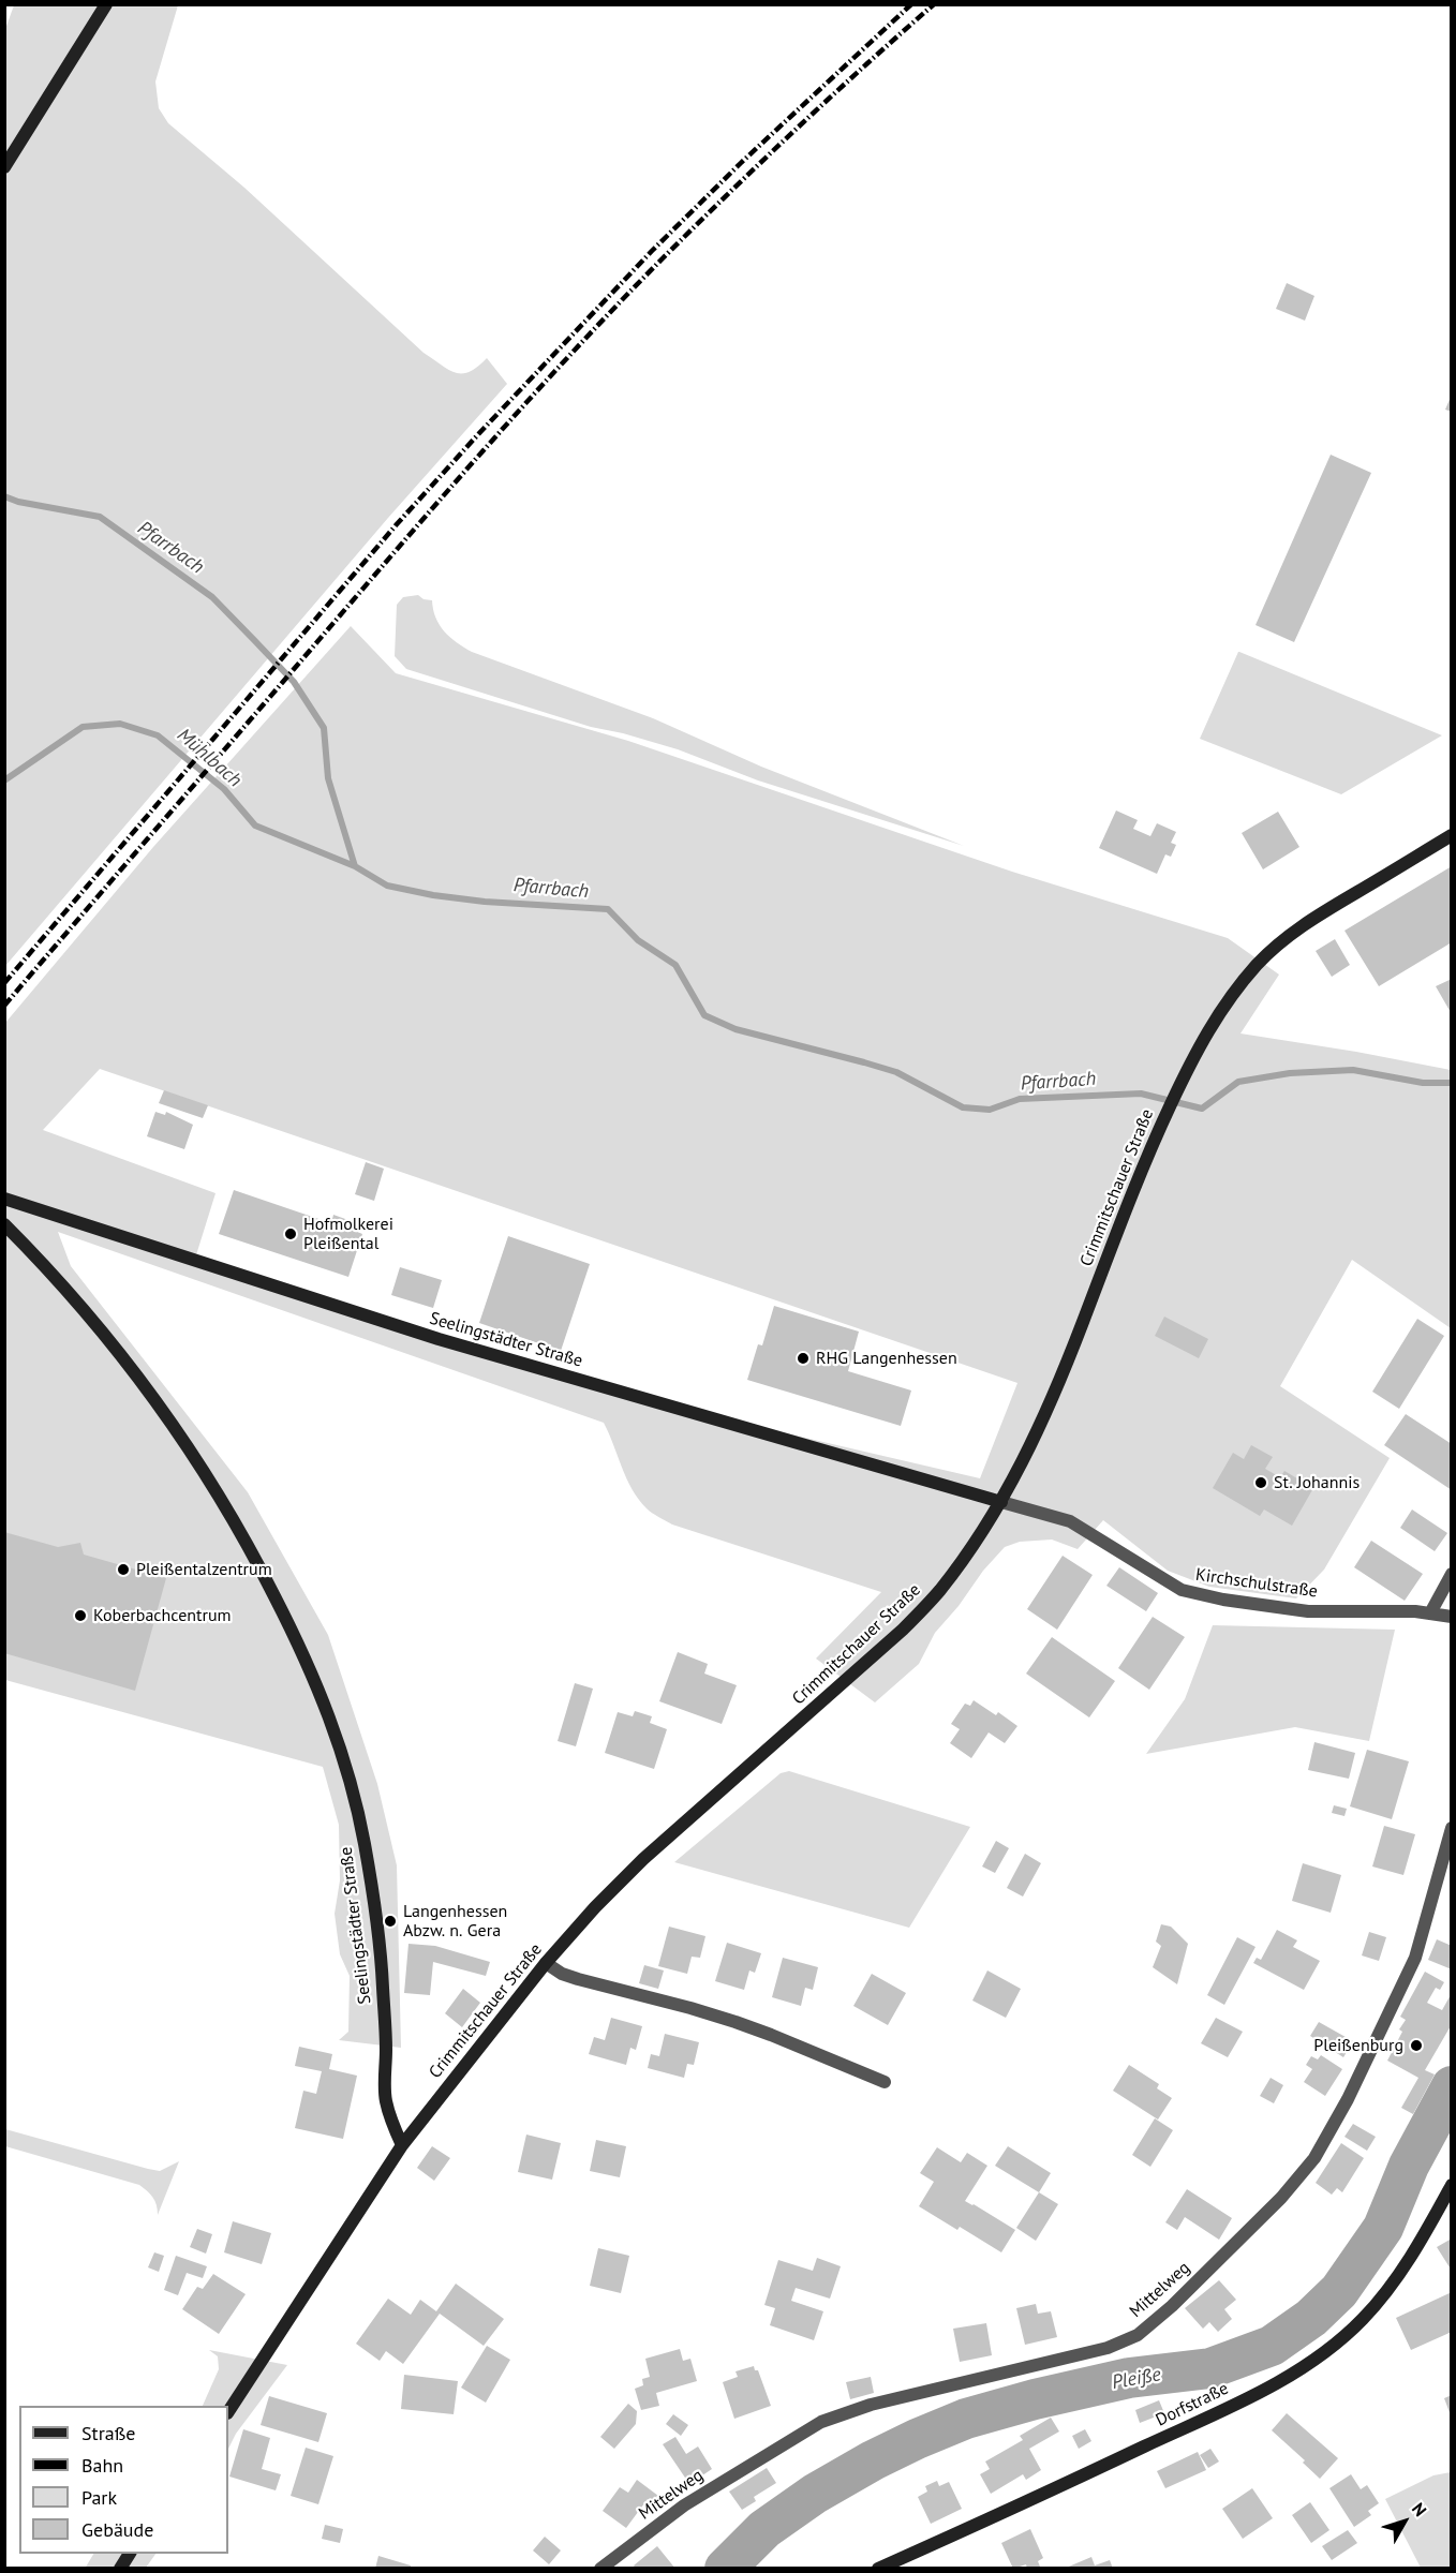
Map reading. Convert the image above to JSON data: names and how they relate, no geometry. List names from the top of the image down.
{
  "streets": {
    "street": [
      "Crimmitschauer Straße",
      "Seelingstädter Straße",
      "Kirchschulstraße",
      "Mittelweg",
      "Dorfstraße"
    ]
  },
  "crossings": [
    ["Crimmitschauer Straße", "Seelingstädter Straße"],
    ["Crimmitschauer Straße", "Kirchschulstraße"],
    ["Seelingstädter Straße", "Kirchschulstraße"]
  ],
  "water": ["Pfarrbach", "Mühlbach", "Pleiße"],
  "places": [
    "Hofmolkerei Pleißental",
    "RHG Langenhessen",
    "St. Johannis",
    "Pleißentalzentrum",
    "Koberbachcentrum",
    "Langenhessen Abzw. n. Gera",
    "Pleißenburg"
  ],
  "legend": [
    "Straße",
    "Bahn",
    "Park",
    "Gebäude"
  ],
  "north": "top right"
}
